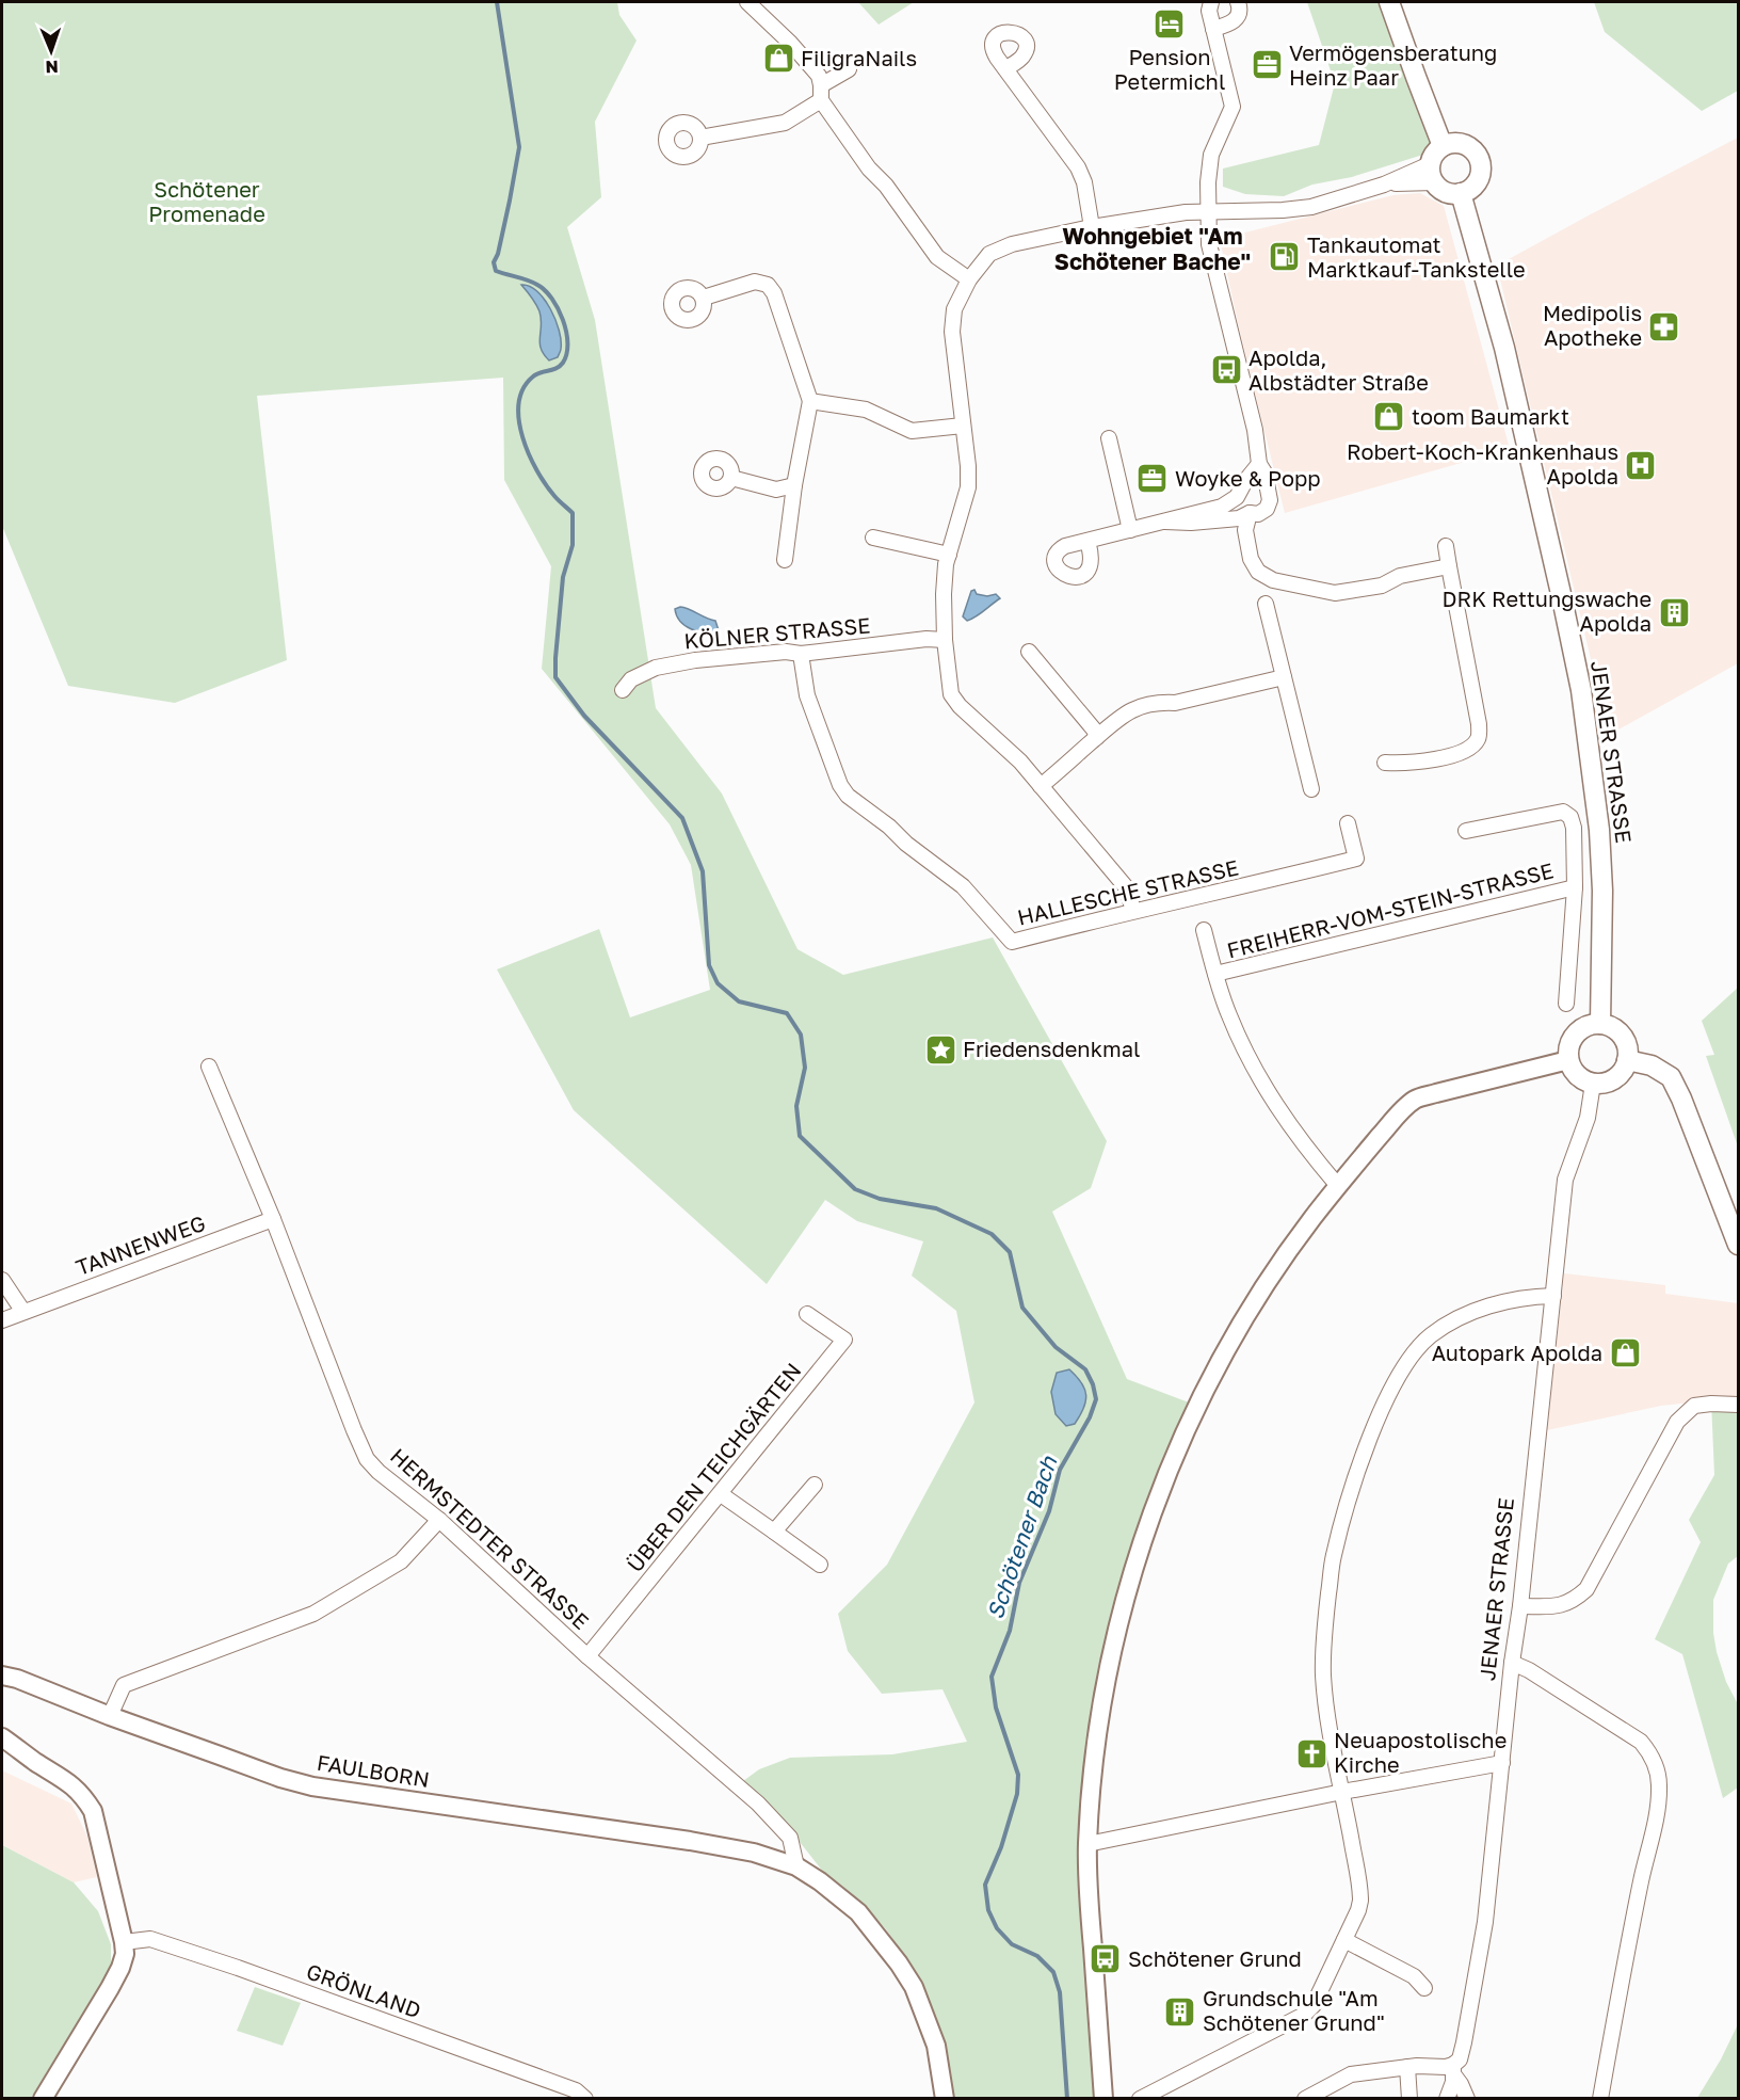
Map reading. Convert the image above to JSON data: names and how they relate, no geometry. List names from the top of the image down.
{
  "streets": {
    "main road": ["JENAER STRASSE"],
    "street": [
      "KÖLNER STRASSE",
      "HALLESCHE STRASSE",
      "FREIHERR-VOM-STEIN-STRASSE",
      "TANNENWEG",
      "ÜBER DEN TEICHGÄRTEN",
      "HERMSTEDTER STRASSE",
      "FAULBORN",
      "GRÖNLAND"
    ]
  },
  "crossings": [
    ["KÖLNER STRASSE", "HALLESCHE STRASSE"],
    ["TANNENWEG", "HERMSTEDTER STRASSE"],
    ["ÜBER DEN TEICHGÄRTEN", "HERMSTEDTER STRASSE"],
    ["HERMSTEDTER STRASSE", "FAULBORN"]
  ],
  "districts": ["Wohngebiet \"Am Schötener Bache\""],
  "water": ["Schötener Bach"],
  "parks": ["Schötener Promenade"],
  "places": {
    "hotel": ["Pension Petermichl"],
    "shop": ["FiligraNails", "toom Baumarkt", "Autopark Apolda"],
    "office": ["Vermögensberatung Heinz Paar", "Woyke & Popp"],
    "fuel station": ["Tankautomat Marktkauf-Tankstelle"],
    "pharmacy": ["Medipolis Apotheke"],
    "bus stop": ["Apolda, Albstädter Straße", "Schötener Grund"],
    "hospital": ["Robert-Koch-Krankenhaus Apolda"],
    "building": ["DRK Rettungswache Apolda", "Grundschule \"Am Schötener Grund\""],
    "place": ["Friedensdenkmal"],
    "church": ["Neuapostolische Kirche"]
  },
  "north": "bottom"
}
